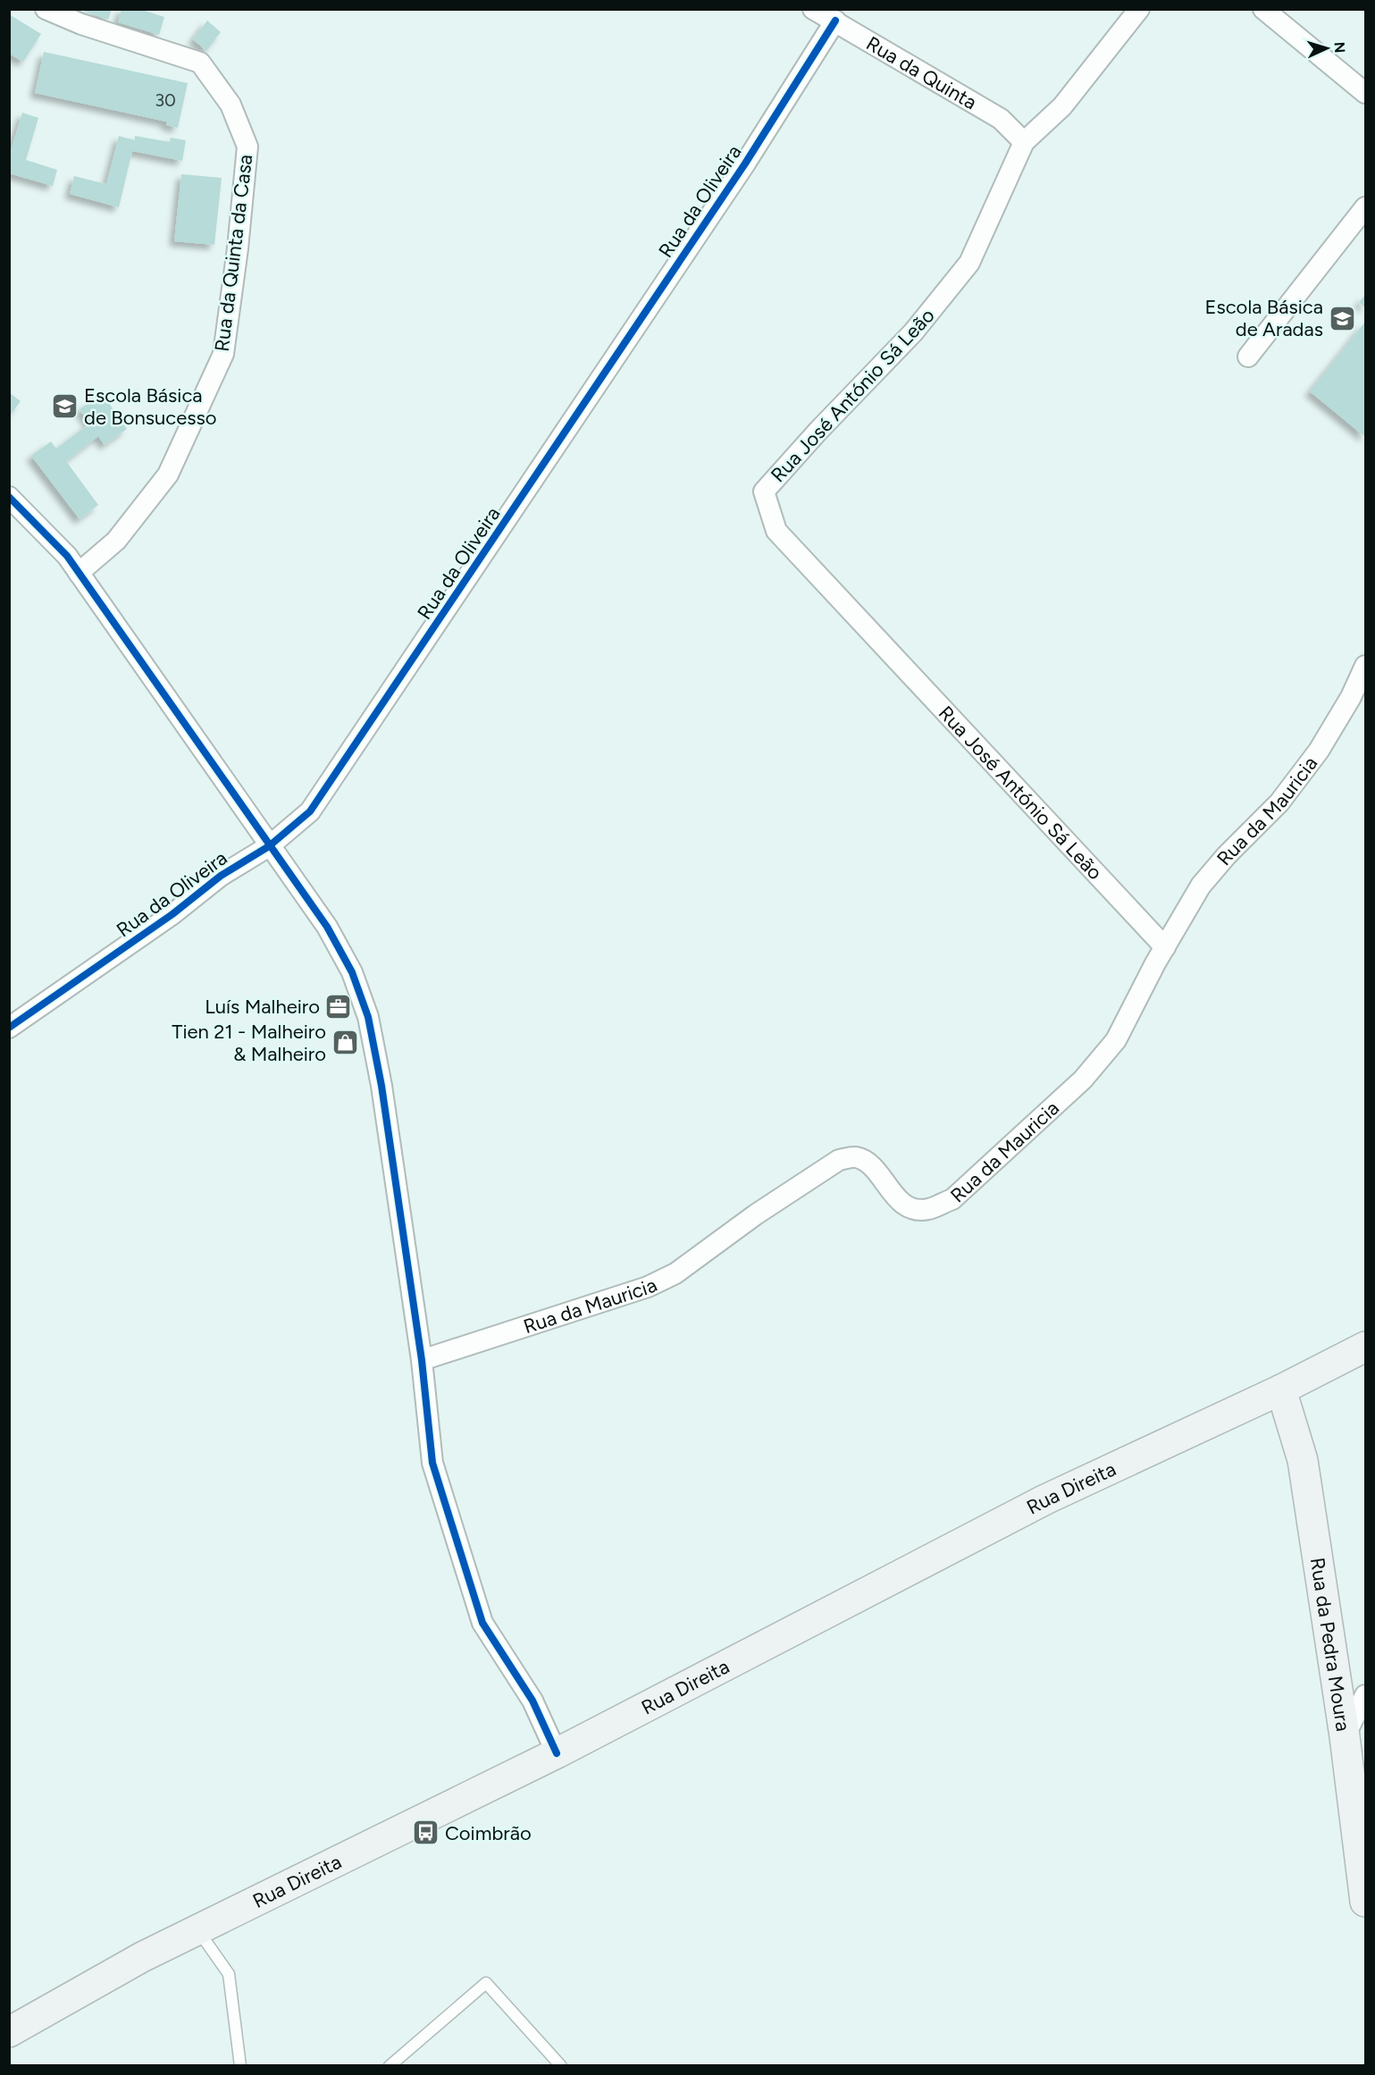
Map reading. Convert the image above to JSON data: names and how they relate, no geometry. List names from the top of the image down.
{
  "streets": {
    "main road": ["Rua Direita", "Rua da Pedra Moura"],
    "street": [
      "Rua da Quinta",
      "Rua da Oliveira",
      "Rua da Quinta da Casa",
      "Rua José António Sá Leão",
      "Rua da Mauricia"
    ]
  },
  "crossings": [
    ["Rua da Quinta", "Rua da Oliveira"],
    ["Rua da Quinta", "Rua José António Sá Leão"],
    ["Rua José António Sá Leão", "Rua da Mauricia"],
    ["Rua Direita", "Rua da Pedra Moura"]
  ],
  "places": {
    "school or university": ["Escola Básica de Aradas", "Escola Básica de Bonsucesso"],
    "office": ["Luís Malheiro"],
    "shop": ["Tien 21 - Malheiro & Malheiro"],
    "bus stop": ["Coimbrão"]
  },
  "house_numbers": ["30"],
  "north": "right"
}
